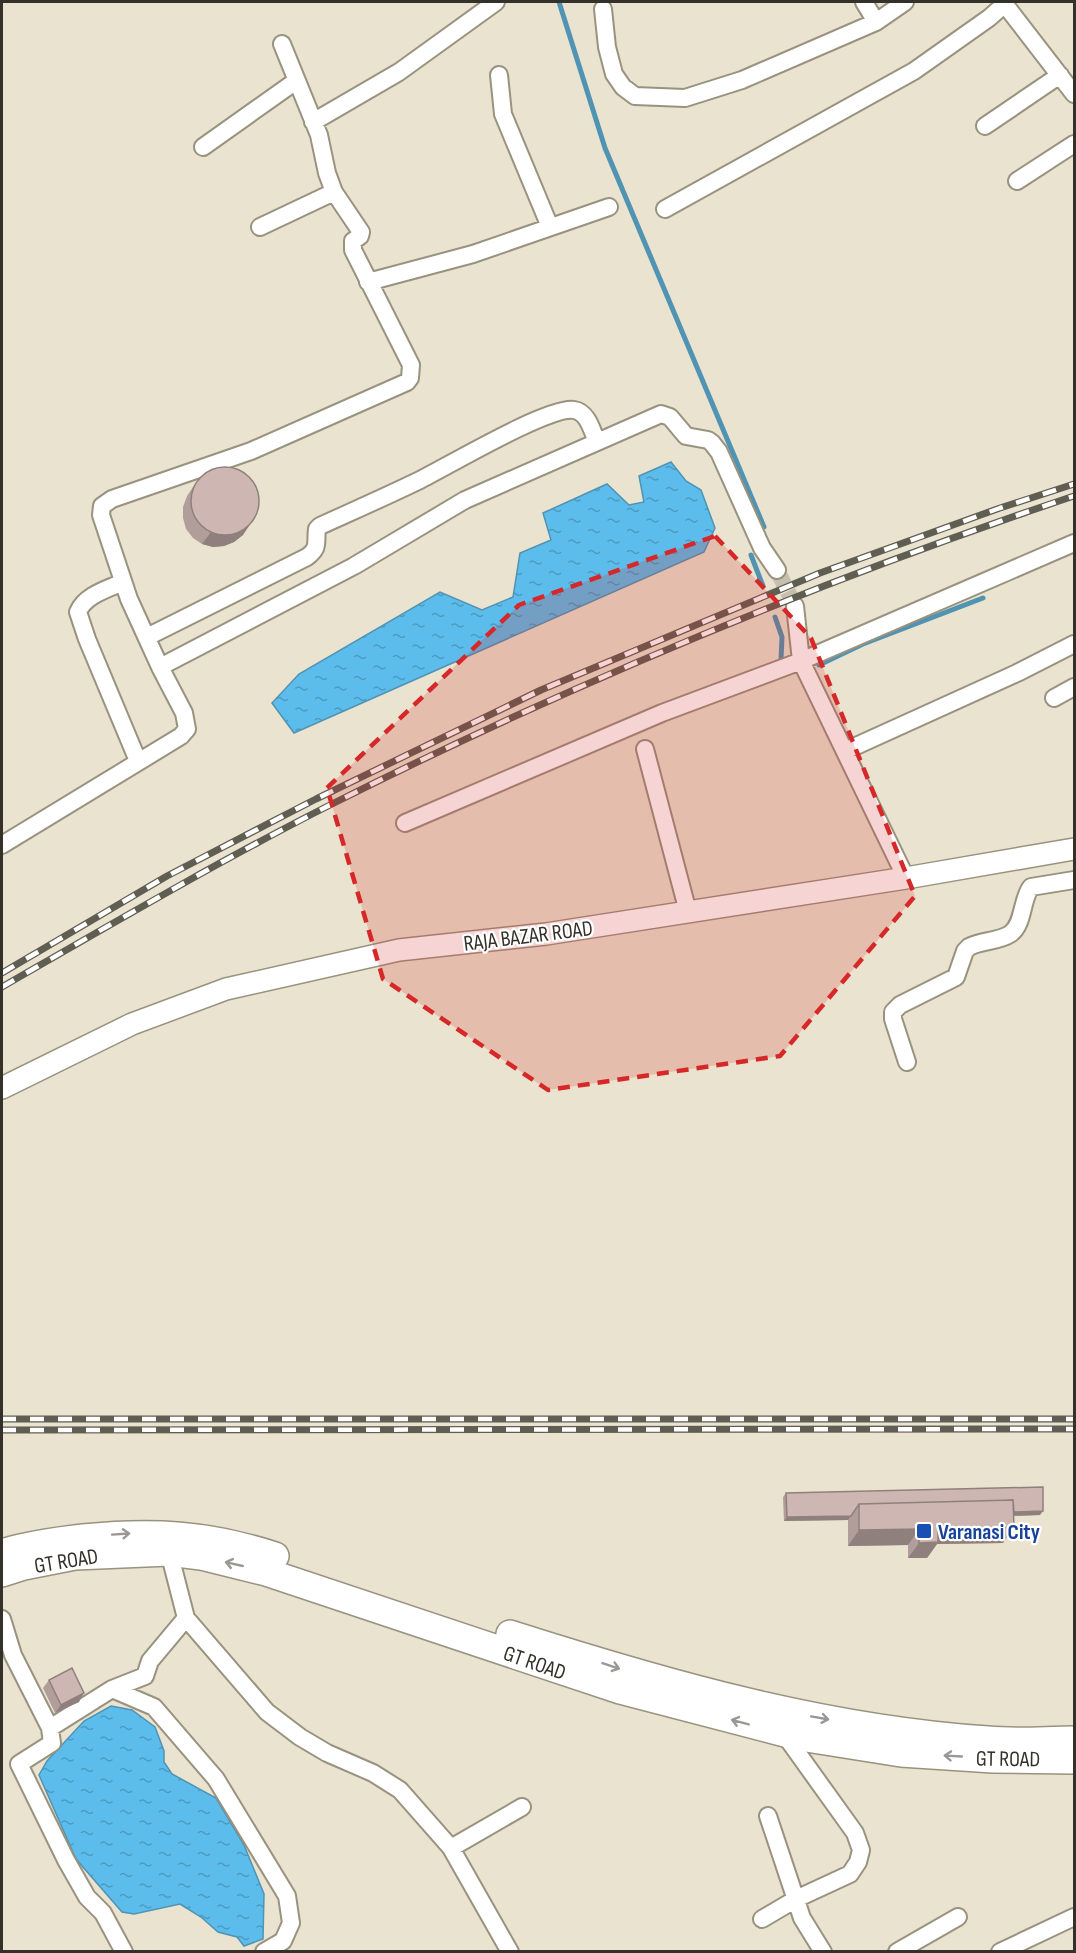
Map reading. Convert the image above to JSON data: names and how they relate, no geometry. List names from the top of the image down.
{
  "streets": {
    "highway": ["GT ROAD"],
    "street": ["RAJA BAZAR ROAD"]
  },
  "places": {
    "transit": ["Varanasi City"]
  }
}
